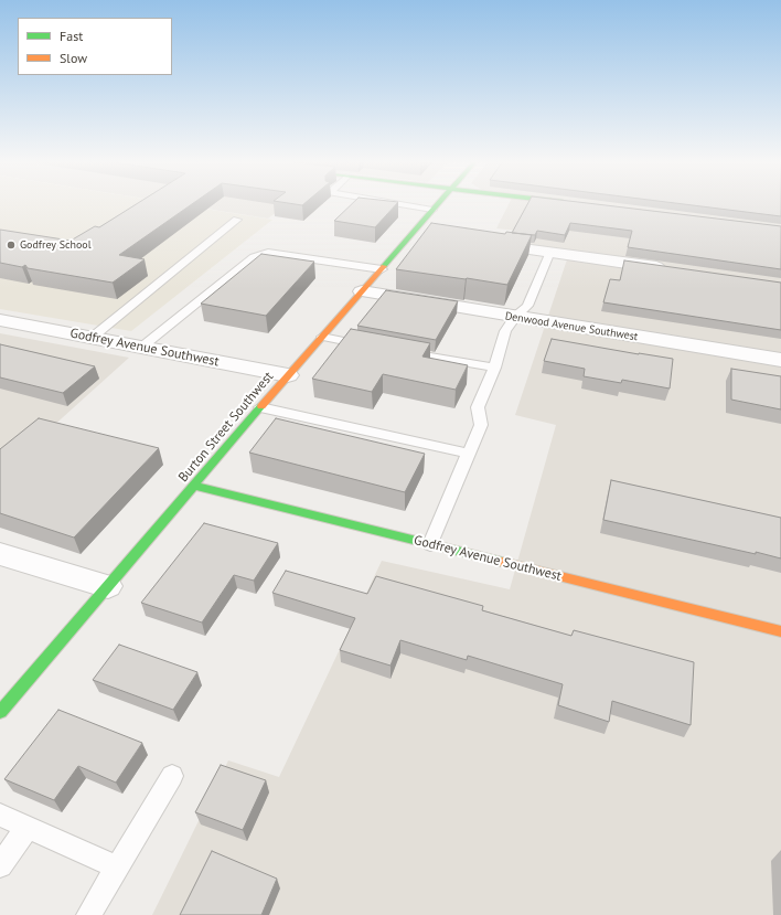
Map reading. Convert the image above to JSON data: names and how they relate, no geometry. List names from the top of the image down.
{
  "streets": {
    "main road": ["Godfrey Avenue Southwest", "Burton Street Southwest"],
    "street": ["Denwood Avenue Southwest"]
  },
  "crossings": [
    ["Denwood Avenue Southwest", "Burton Street Southwest"],
    ["Godfrey Avenue Southwest", "Burton Street Southwest"]
  ],
  "places": ["Godfrey School"],
  "legend": ["Fast", "Slow"]
}
